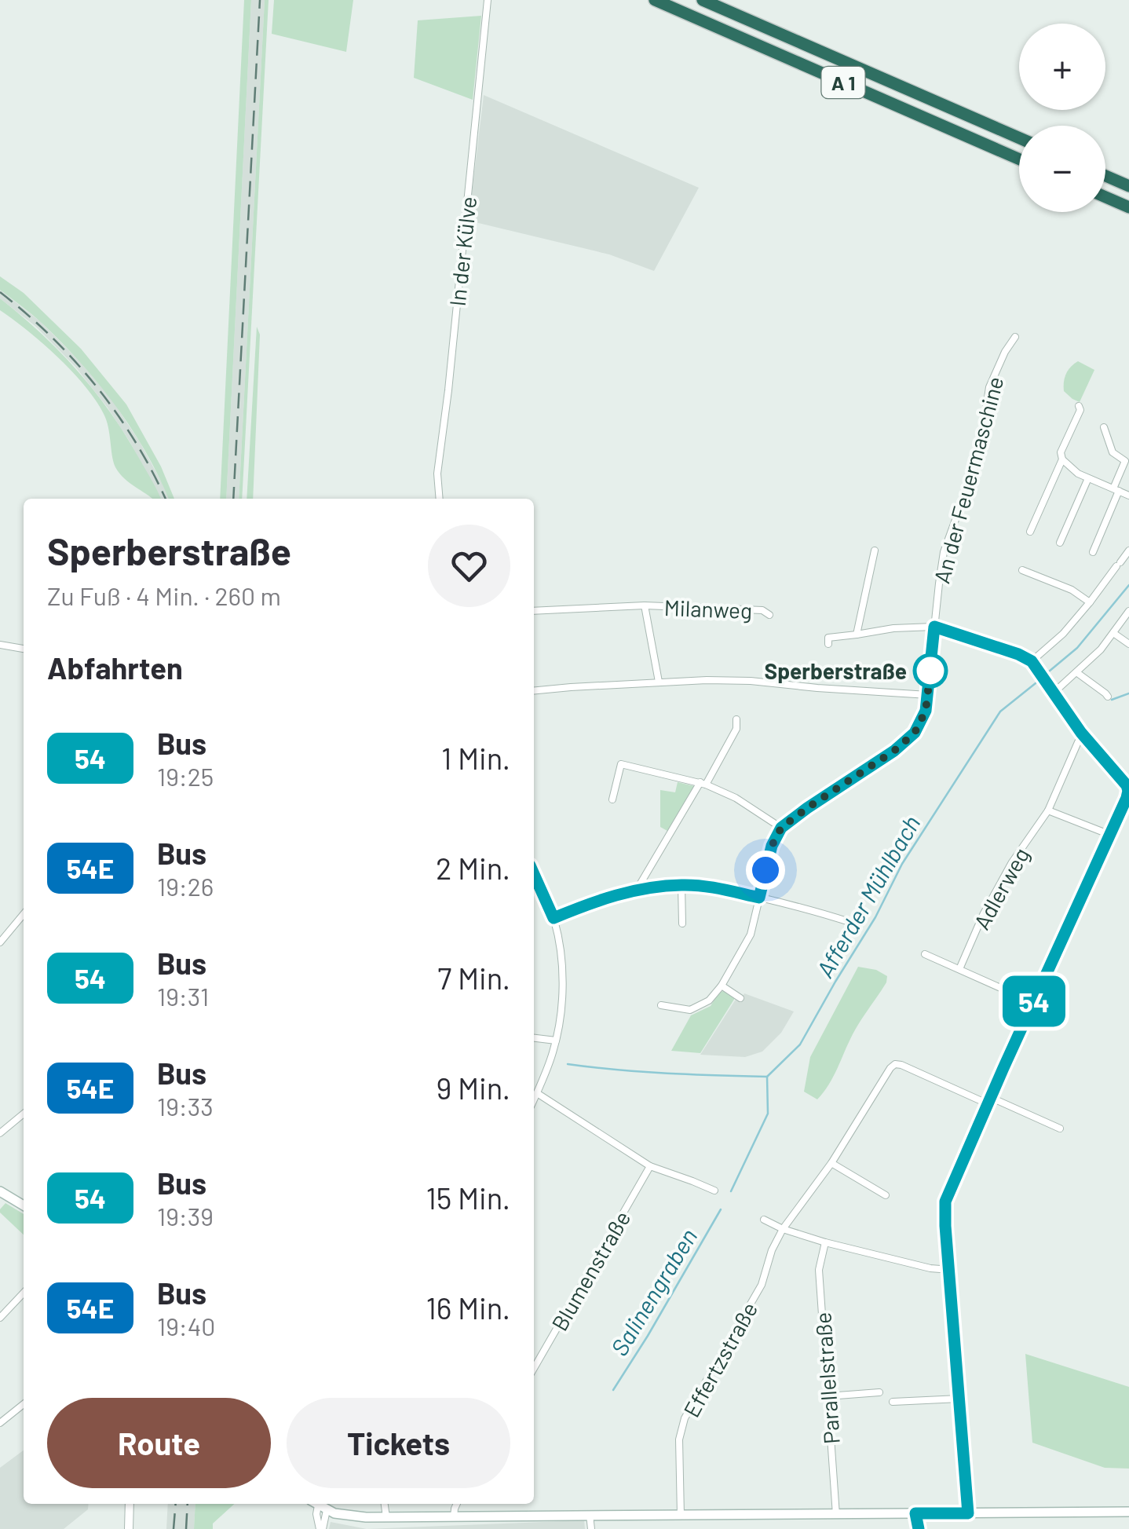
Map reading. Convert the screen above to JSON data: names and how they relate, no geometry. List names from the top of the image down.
{
  "streets": {
    "highway": ["A 1"],
    "street": [
      "In der Külve",
      "An der Feuermaschine",
      "Milanweg",
      "Adlerweg",
      "Blumenstraße",
      "Effertzstraße",
      "Parallelstraße"
    ]
  },
  "water": ["Afferder Mühlbach", "Salinengraben"],
  "places": ["Sperberstraße"],
  "lines": ["bus line 54"],
  "page": {
    "on_map": "54",
    "map_buttons": ["+", "−"],
    "heading": [
      ["Sperberstraße", "Zu Fuß · 4 Min. · 260 m"],
      "Abfahrten"
    ],
    "list": [
      {
        "mark": "54",
        "name": "Bus",
        "note": "19:25",
        "value": "1 Min."
      },
      {
        "mark": "54E",
        "name": "Bus",
        "note": "19:26",
        "value": "2 Min."
      },
      {
        "mark": "54",
        "name": "Bus",
        "note": "19:31",
        "value": "7 Min."
      },
      {
        "mark": "54E",
        "name": "Bus",
        "note": "19:33",
        "value": "9 Min."
      },
      {
        "mark": "54",
        "name": "Bus",
        "note": "19:39",
        "value": "15 Min."
      },
      {
        "mark": "54E",
        "name": "Bus",
        "note": "19:40",
        "value": "16 Min."
      }
    ],
    "buttons": ["Route", "Tickets"]
  }
}
